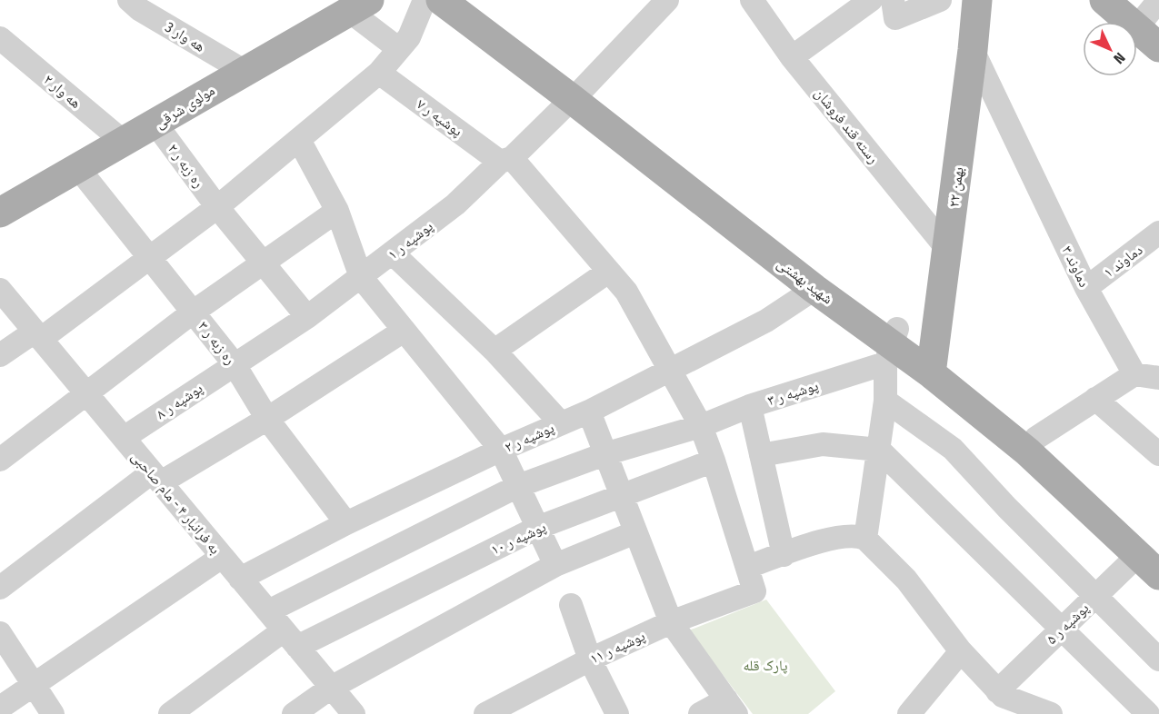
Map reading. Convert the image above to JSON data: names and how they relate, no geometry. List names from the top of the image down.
{
  "streets": {
    "main road": ["مولوی شرقی", "۲۲ بهمن", "شهید بهشتی"],
    "street": [
      "هه وار 3",
      "هه وار ۲",
      "پوشپه ر ۷",
      "رسته قند فروشان",
      "ره زبه ر ۲",
      "۱ پوشپه ر",
      "دماوند ۱",
      "دماوند ۳",
      "ره زبه ر ۳",
      "پوشپه ر ۳",
      "پوشپە ر ۸",
      "پوشپه ر ۲",
      "به فرانبار ۴ - مام صاحبی",
      "پوشپه ر ۱۰",
      "پوشپه ر ۵",
      "پوشپه ر ۱۱"
    ]
  },
  "crossings": [
    ["هه وار 3", "مولوی شرقی"],
    ["هه وار ۲", "مولوی شرقی"],
    ["مولوی شرقی", "ره زبه ر ۲"],
    ["مولوی شرقی", "ره زبه ر ۳"],
    ["پوشپه ر ۷", "۱ پوشپه ر"],
    ["پوشپه ر ۷", "پوشپه ر ۳"],
    ["پوشپه ر ۷", "پوشپه ر ۲"],
    ["رسته قند فروشان", "۲۲ بهمن"],
    ["ره زبه ر ۲", "۱ پوشپه ر"],
    ["۲۲ بهمن", "دماوند ۳"],
    ["۲۲ بهمن", "شهید بهشتی"],
    ["۱ پوشپه ر", "شهید بهشتی"],
    ["۱ پوشپه ر", "ره زبه ر ۳"],
    ["۱ پوشپه ر", "پوشپە ر ۸"],
    ["دماوند ۱", "دماوند ۳"],
    ["شهید بهشتی", "پوشپه ر ۳"],
    ["شهید بهشتی", "پوشپه ر ۲"],
    ["شهید بهشتی", "پوشپه ر ۵"],
    ["ره زبه ر ۳", "پوشپە ر ۸"],
    ["ره زبه ر ۳", "پوشپه ر ۲"],
    ["پوشپه ر ۳", "به فرانبار ۴ - مام صاحبی"],
    ["پوشپە ر ۸", "به فرانبار ۴ - مام صاحبی"],
    ["پوشپه ر ۲", "به فرانبار ۴ - مام صاحبی"],
    ["به فرانبار ۴ - مام صاحبی", "پوشپه ر ۱۰"]
  ],
  "parks": ["پارک قله"],
  "north": "bottom right"
}
